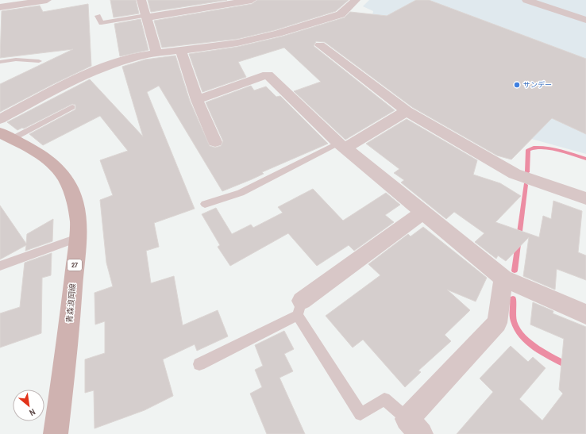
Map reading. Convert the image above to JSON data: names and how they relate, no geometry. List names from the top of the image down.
{
  "streets": {
    "main road": ["27", "青森浪岡線"]
  },
  "places": ["サンデー"],
  "north": "bottom right"
}
